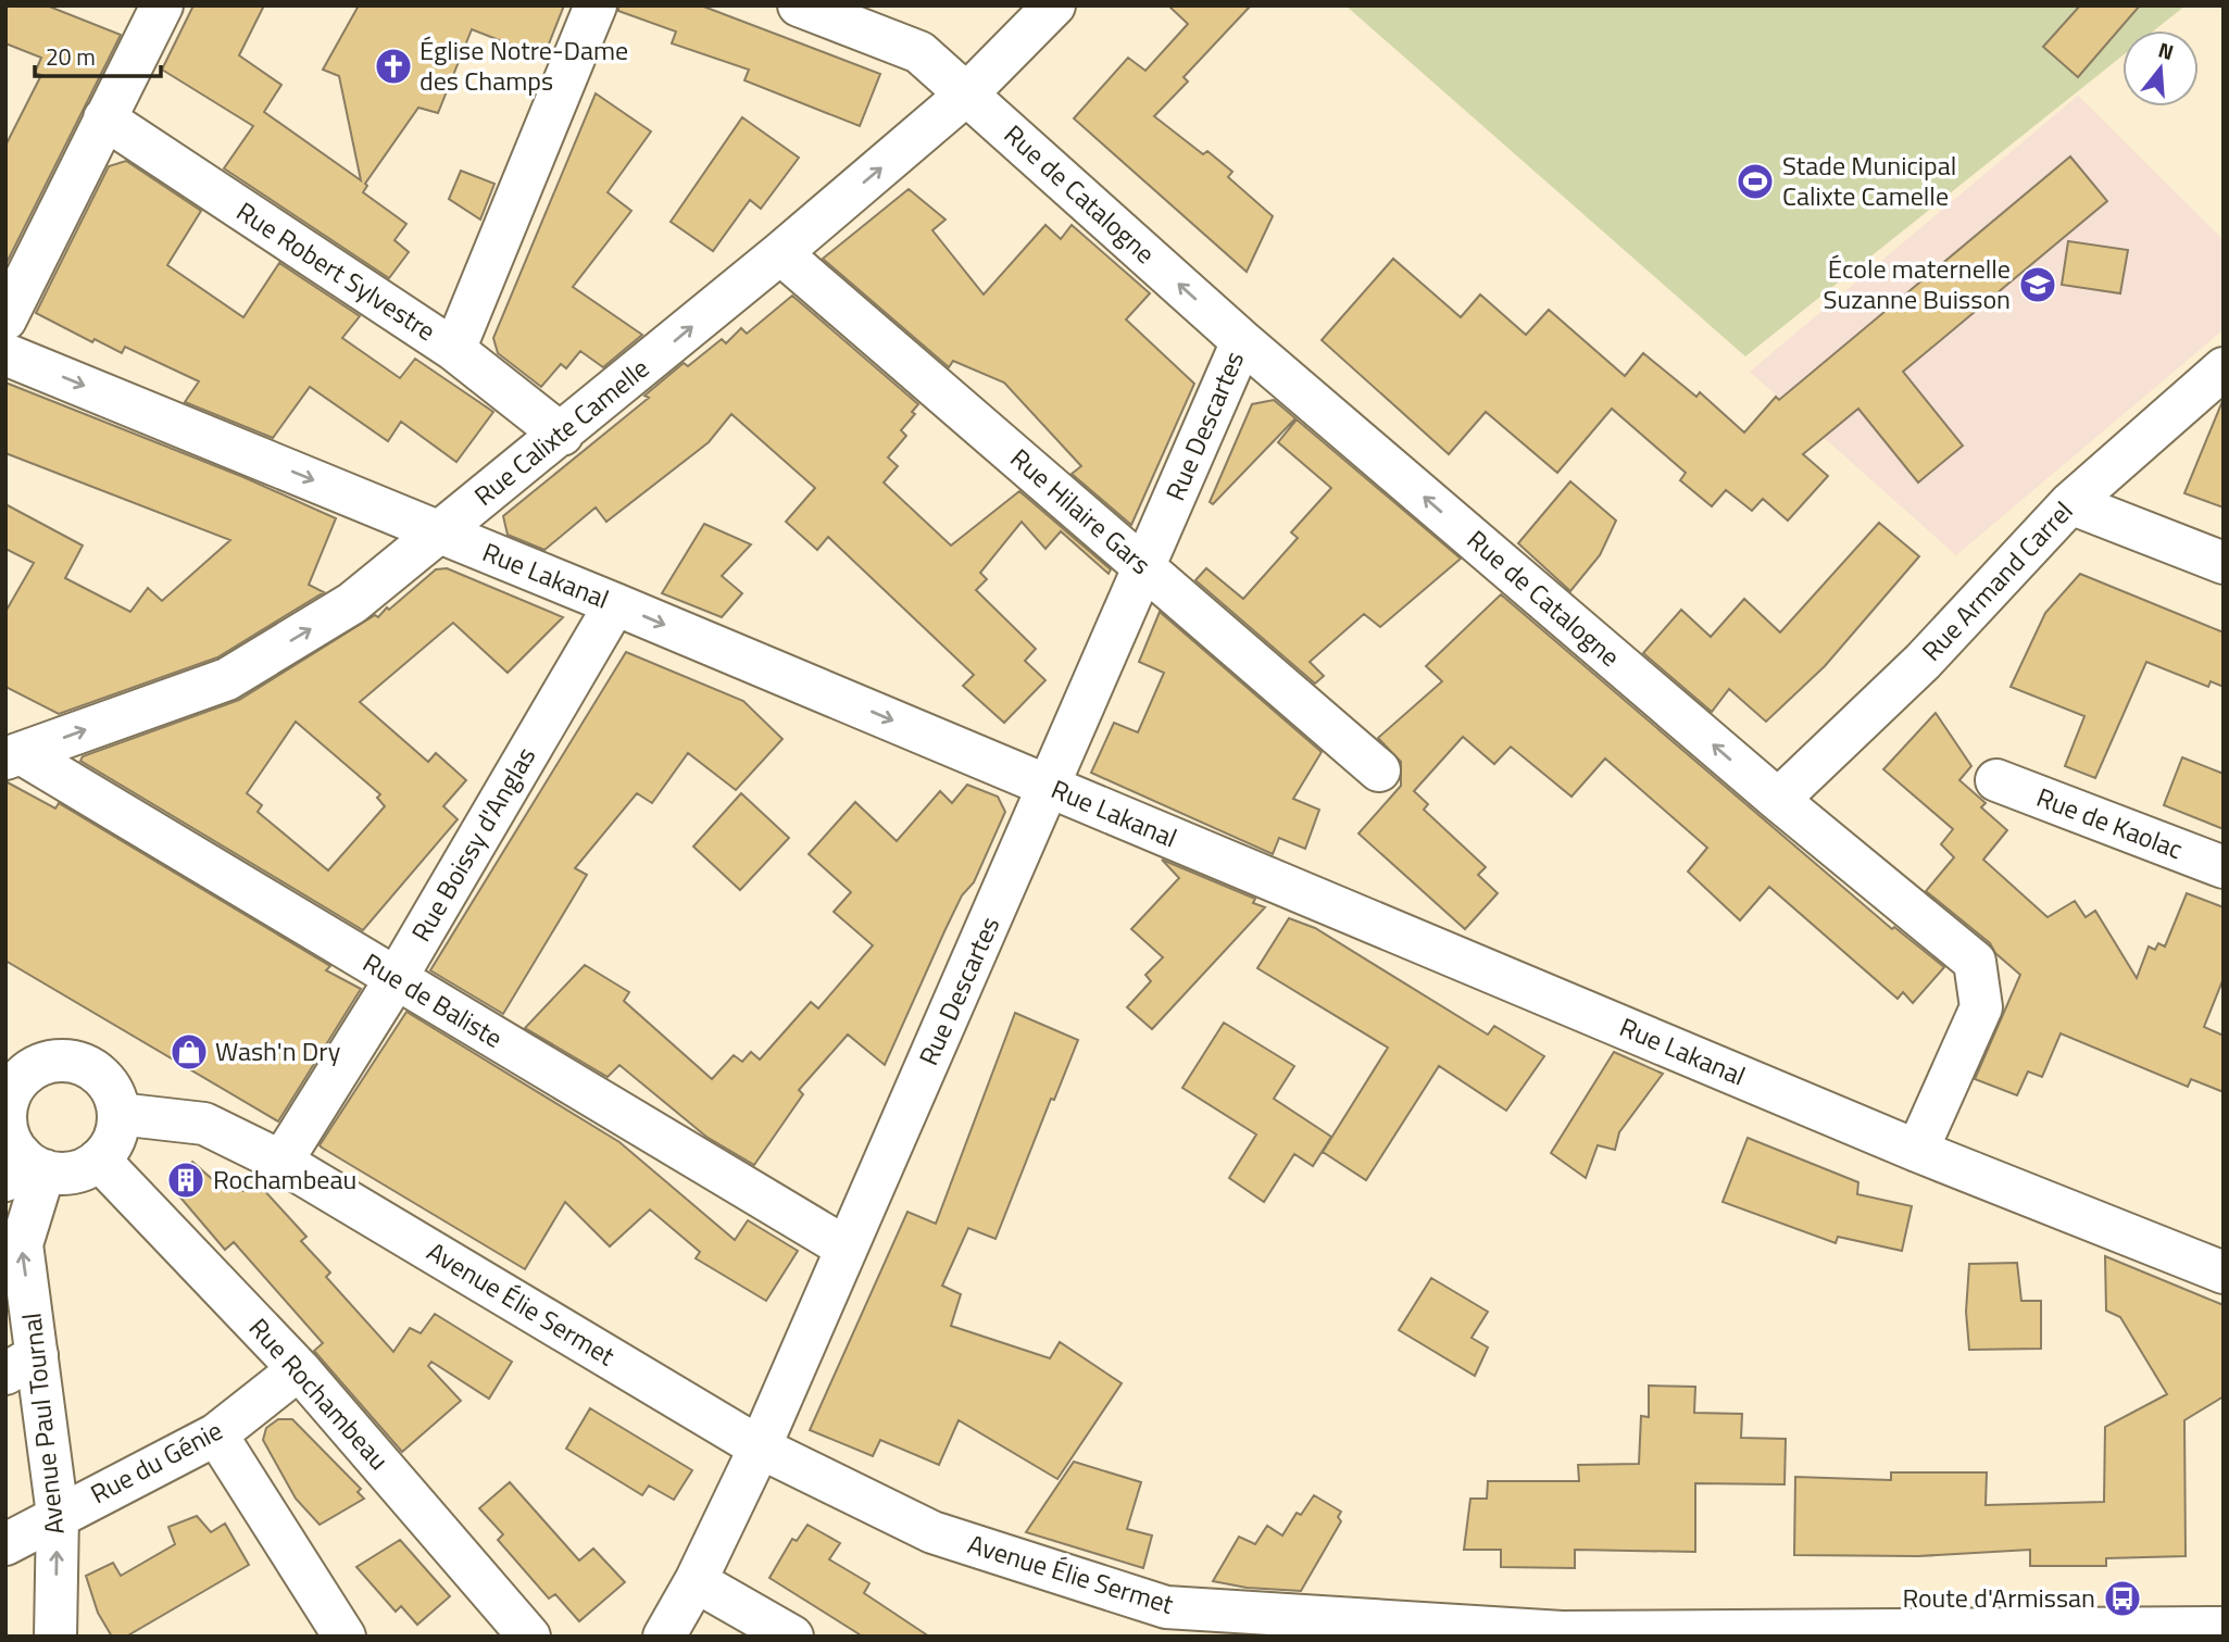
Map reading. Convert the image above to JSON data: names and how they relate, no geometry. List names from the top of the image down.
{
  "streets": {
    "street": [
      "Rue de Catalogne",
      "Rue Robert Sylvestre",
      "Rue Descartes",
      "Rue Calixte Camelle",
      "Rue Hilaire Gars",
      "Rue Lakanal",
      "Rue Armand Carrel",
      "Rue de Kaolac",
      "Rue Boissy d'Anglas",
      "Rue de Baliste",
      "Avenue Élie Sermet",
      "Rue Rochambeau",
      "Avenue Paul Tournal",
      "Rue du Génie"
    ]
  },
  "crossings": [
    ["Rue de Catalogne", "Rue Descartes"],
    ["Rue de Catalogne", "Rue Calixte Camelle"],
    ["Rue de Catalogne", "Rue Lakanal"],
    ["Rue de Catalogne", "Rue Armand Carrel"],
    ["Rue Robert Sylvestre", "Rue Calixte Camelle"],
    ["Rue Descartes", "Rue Hilaire Gars"],
    ["Rue Descartes", "Rue Lakanal"],
    ["Rue Descartes", "Rue de Baliste"],
    ["Rue Descartes", "Avenue Élie Sermet"],
    ["Rue Calixte Camelle", "Rue Hilaire Gars"],
    ["Rue Calixte Camelle", "Rue Lakanal"],
    ["Rue Calixte Camelle", "Rue de Baliste"],
    ["Rue Lakanal", "Rue Boissy d'Anglas"],
    ["Rue Boissy d'Anglas", "Rue de Baliste"],
    ["Rue Boissy d'Anglas", "Avenue Élie Sermet"],
    ["Avenue Élie Sermet", "Rue Rochambeau"],
    ["Avenue Élie Sermet", "Avenue Paul Tournal"],
    ["Rue Rochambeau", "Avenue Paul Tournal"],
    ["Rue Rochambeau", "Rue du Génie"],
    ["Avenue Paul Tournal", "Rue du Génie"]
  ],
  "one_way": [
    "Rue de Catalogne",
    "Rue Calixte Camelle",
    "Rue Lakanal",
    "Avenue Paul Tournal"
  ],
  "places": {
    "church": ["Église Notre-Dame des Champs"],
    "sports": ["Stade Municipal Calixte Camelle"],
    "school or university": ["École maternelle Suzanne Buisson"],
    "shop": ["Wash'n Dry"],
    "building": ["Rochambeau"],
    "bus stop": ["Route d'Armissan"]
  },
  "scale_bar": "20 m",
  "north": "top"
}
